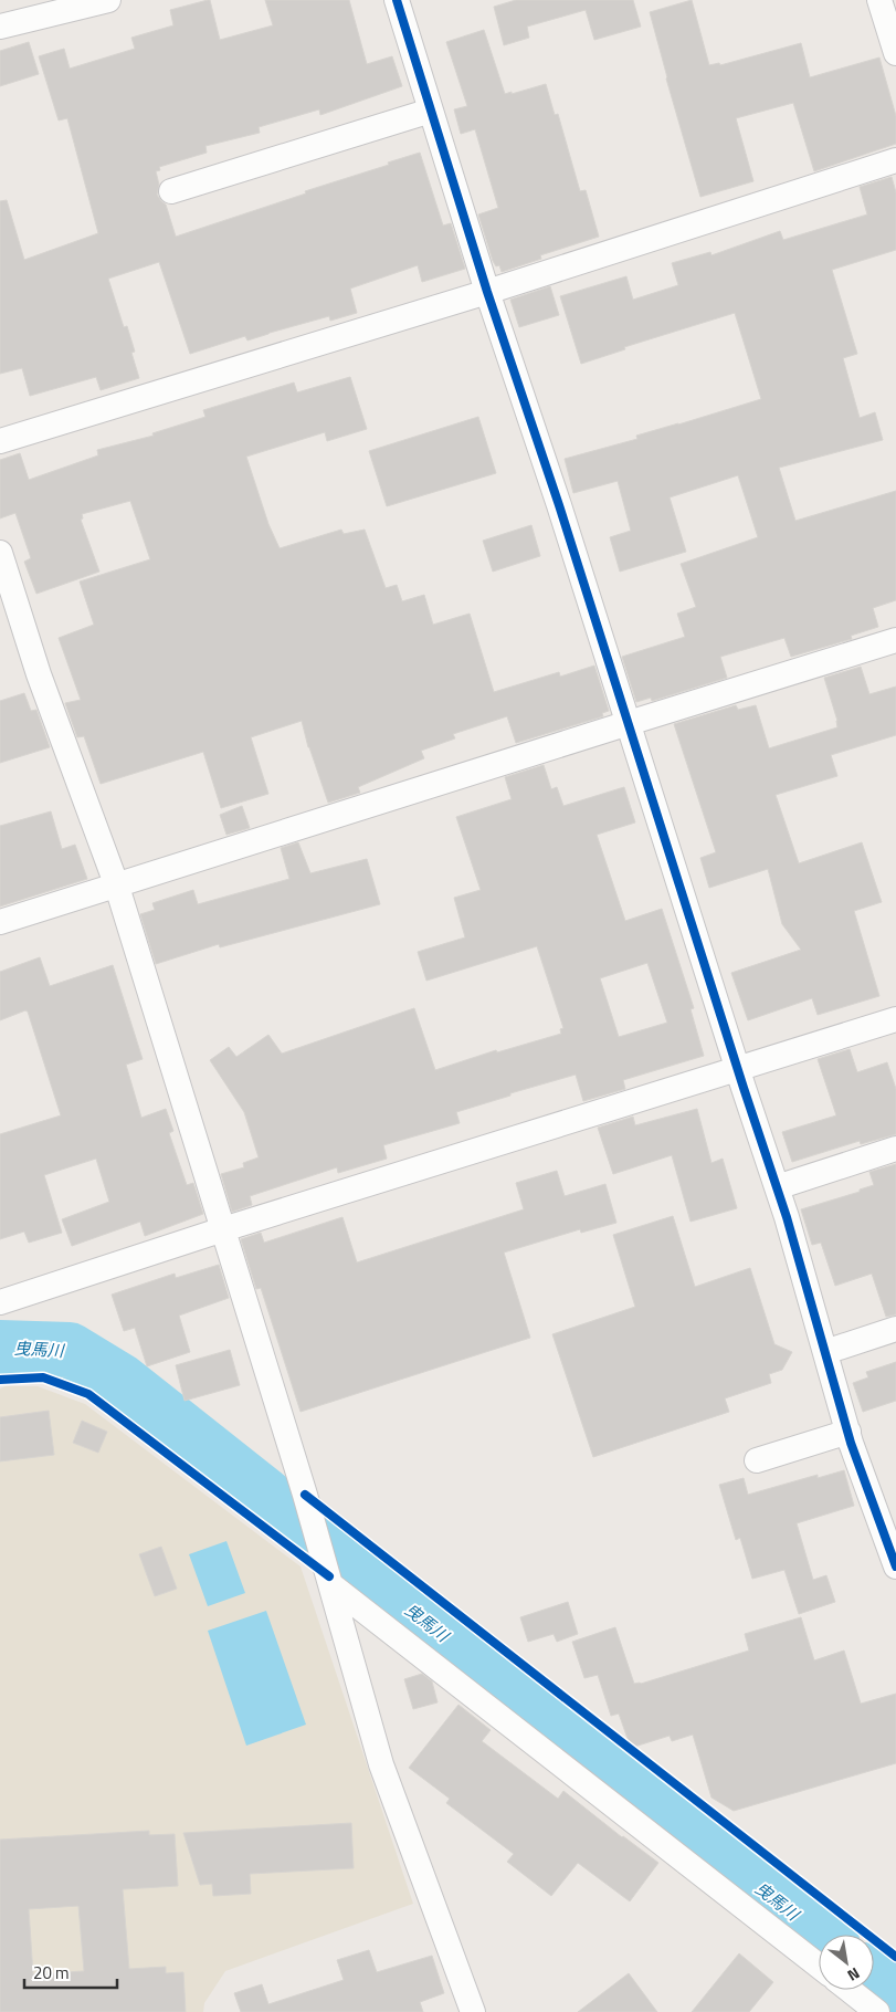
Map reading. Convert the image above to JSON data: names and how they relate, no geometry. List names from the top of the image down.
{
  "water": ["曳馬川"],
  "scale_bar": "20 m",
  "north": "bottom right"
}
